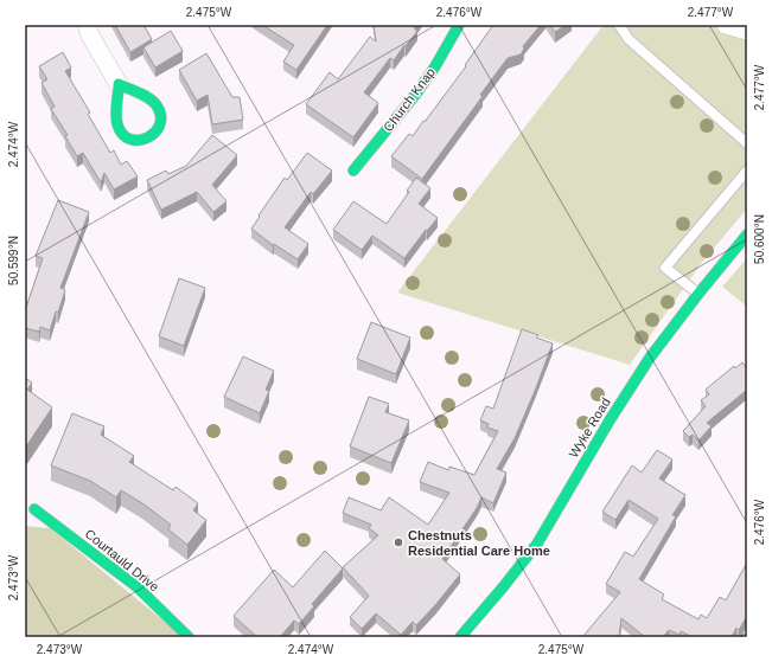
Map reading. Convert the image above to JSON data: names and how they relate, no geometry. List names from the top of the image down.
{
  "streets": {
    "street": ["Church Knap", "Wyke Road", "Courtauld Drive"]
  },
  "places": ["Chestnuts Residential Care Home"],
  "coordinates": [
    "2.475°W",
    "2.476°W",
    "2.477°W",
    "2.474°W",
    "50.600°N",
    "50.599°N",
    "2.473°W"
  ]
}
